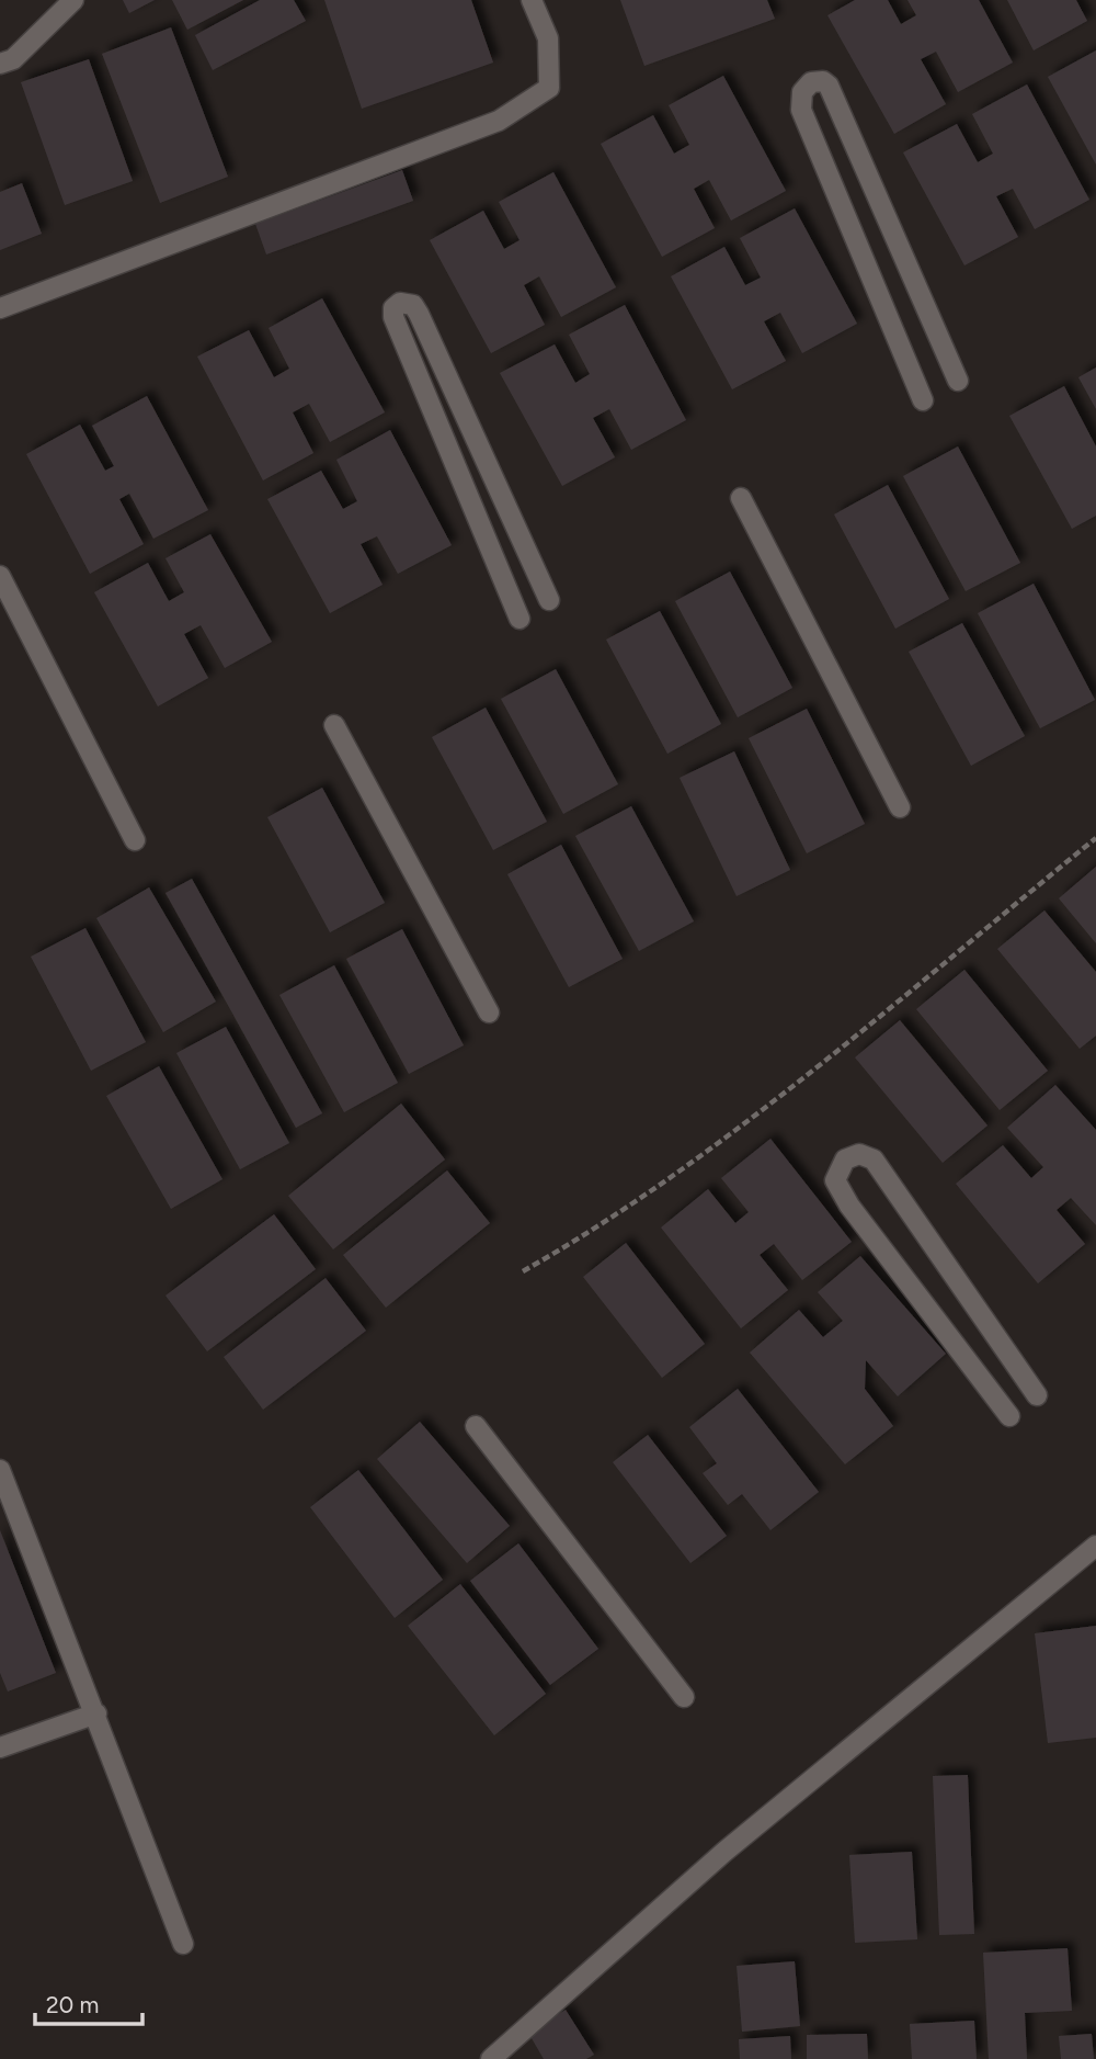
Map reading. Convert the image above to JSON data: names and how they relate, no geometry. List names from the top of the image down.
{
  "scale_bar": "20 m"
}
